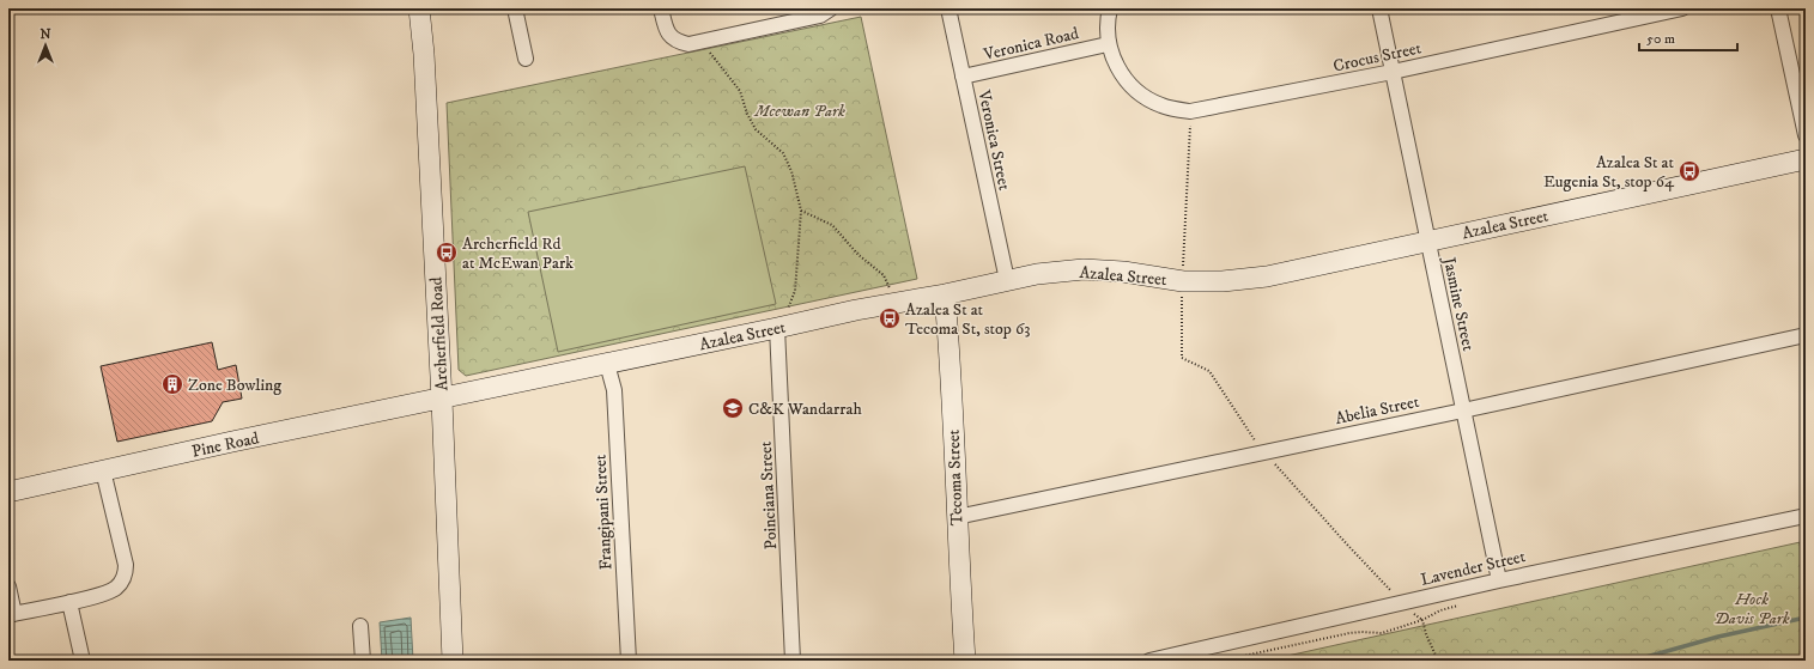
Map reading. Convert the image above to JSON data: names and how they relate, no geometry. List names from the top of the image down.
{
  "streets": {
    "street": [
      "Veronica Road",
      "Crocus Street",
      "Veronica Street",
      "Azalea Street",
      "Jasmine Street",
      "Archerfield Road",
      "Abelia Street",
      "Pine Road",
      "Tecoma Street",
      "Poinciana Street",
      "Frangipani Street",
      "Lavender Street"
    ]
  },
  "crossings": [
    ["Veronica Road", "Crocus Street"],
    ["Veronica Road", "Veronica Street"],
    ["Crocus Street", "Jasmine Street"],
    ["Veronica Street", "Azalea Street"],
    ["Azalea Street", "Jasmine Street"],
    ["Azalea Street", "Archerfield Road"],
    ["Azalea Street", "Pine Road"],
    ["Azalea Street", "Tecoma Street"],
    ["Azalea Street", "Poinciana Street"],
    ["Azalea Street", "Frangipani Street"],
    ["Jasmine Street", "Abelia Street"],
    ["Jasmine Street", "Lavender Street"],
    ["Archerfield Road", "Pine Road"],
    ["Abelia Street", "Tecoma Street"]
  ],
  "parks": ["Mcewan Park", "Hock Davis Park"],
  "places": {
    "bus stop": ["Azalea St at Eugenia St, stop 64", "Archerfield Rd at McEwan Park", "Azalea St at Tecoma St, stop 63"],
    "building": ["Zone Bowling"],
    "school or university": ["C&K Wandarrah"]
  },
  "scale_bar": "50 m",
  "north": "top"
}
